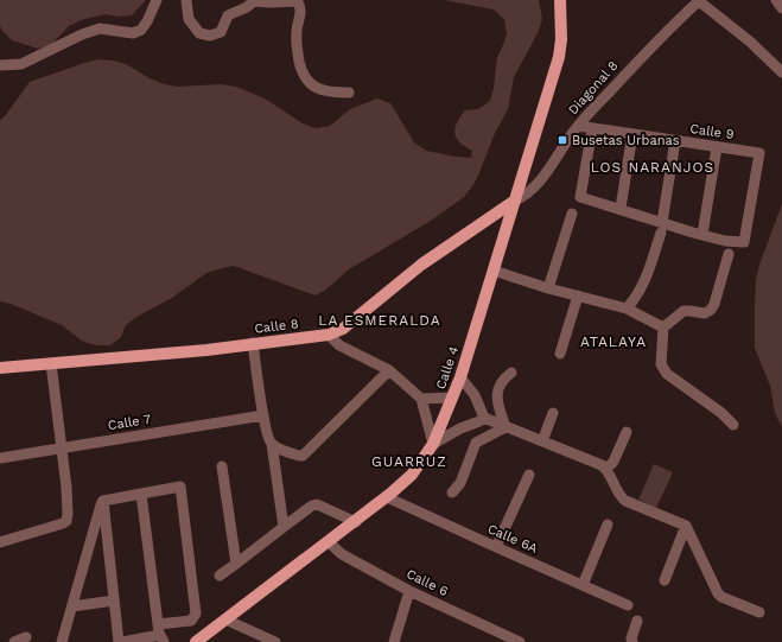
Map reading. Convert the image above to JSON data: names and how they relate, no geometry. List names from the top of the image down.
{
  "streets": {
    "main road": ["Calle 8", "Calle 4"],
    "street": [
      "Diagonal 8",
      "Calle 9",
      "Calle 7",
      "Calle 6A",
      "Calle 6"
    ]
  },
  "crossings": [
    ["Diagonal 8", "Calle 9"],
    ["Diagonal 8", "Calle 8"],
    ["Diagonal 8", "Calle 4"],
    ["Calle 8", "Calle 4"],
    ["Calle 4", "Calle 6A"],
    ["Calle 4", "Calle 6"]
  ],
  "districts": [
    "LOS NARANJOS",
    "LA ESMERALDA",
    "ATALAYA",
    "GUARRUZ"
  ],
  "places": {
    "transit": ["Busetas Urbanas"]
  }
}
